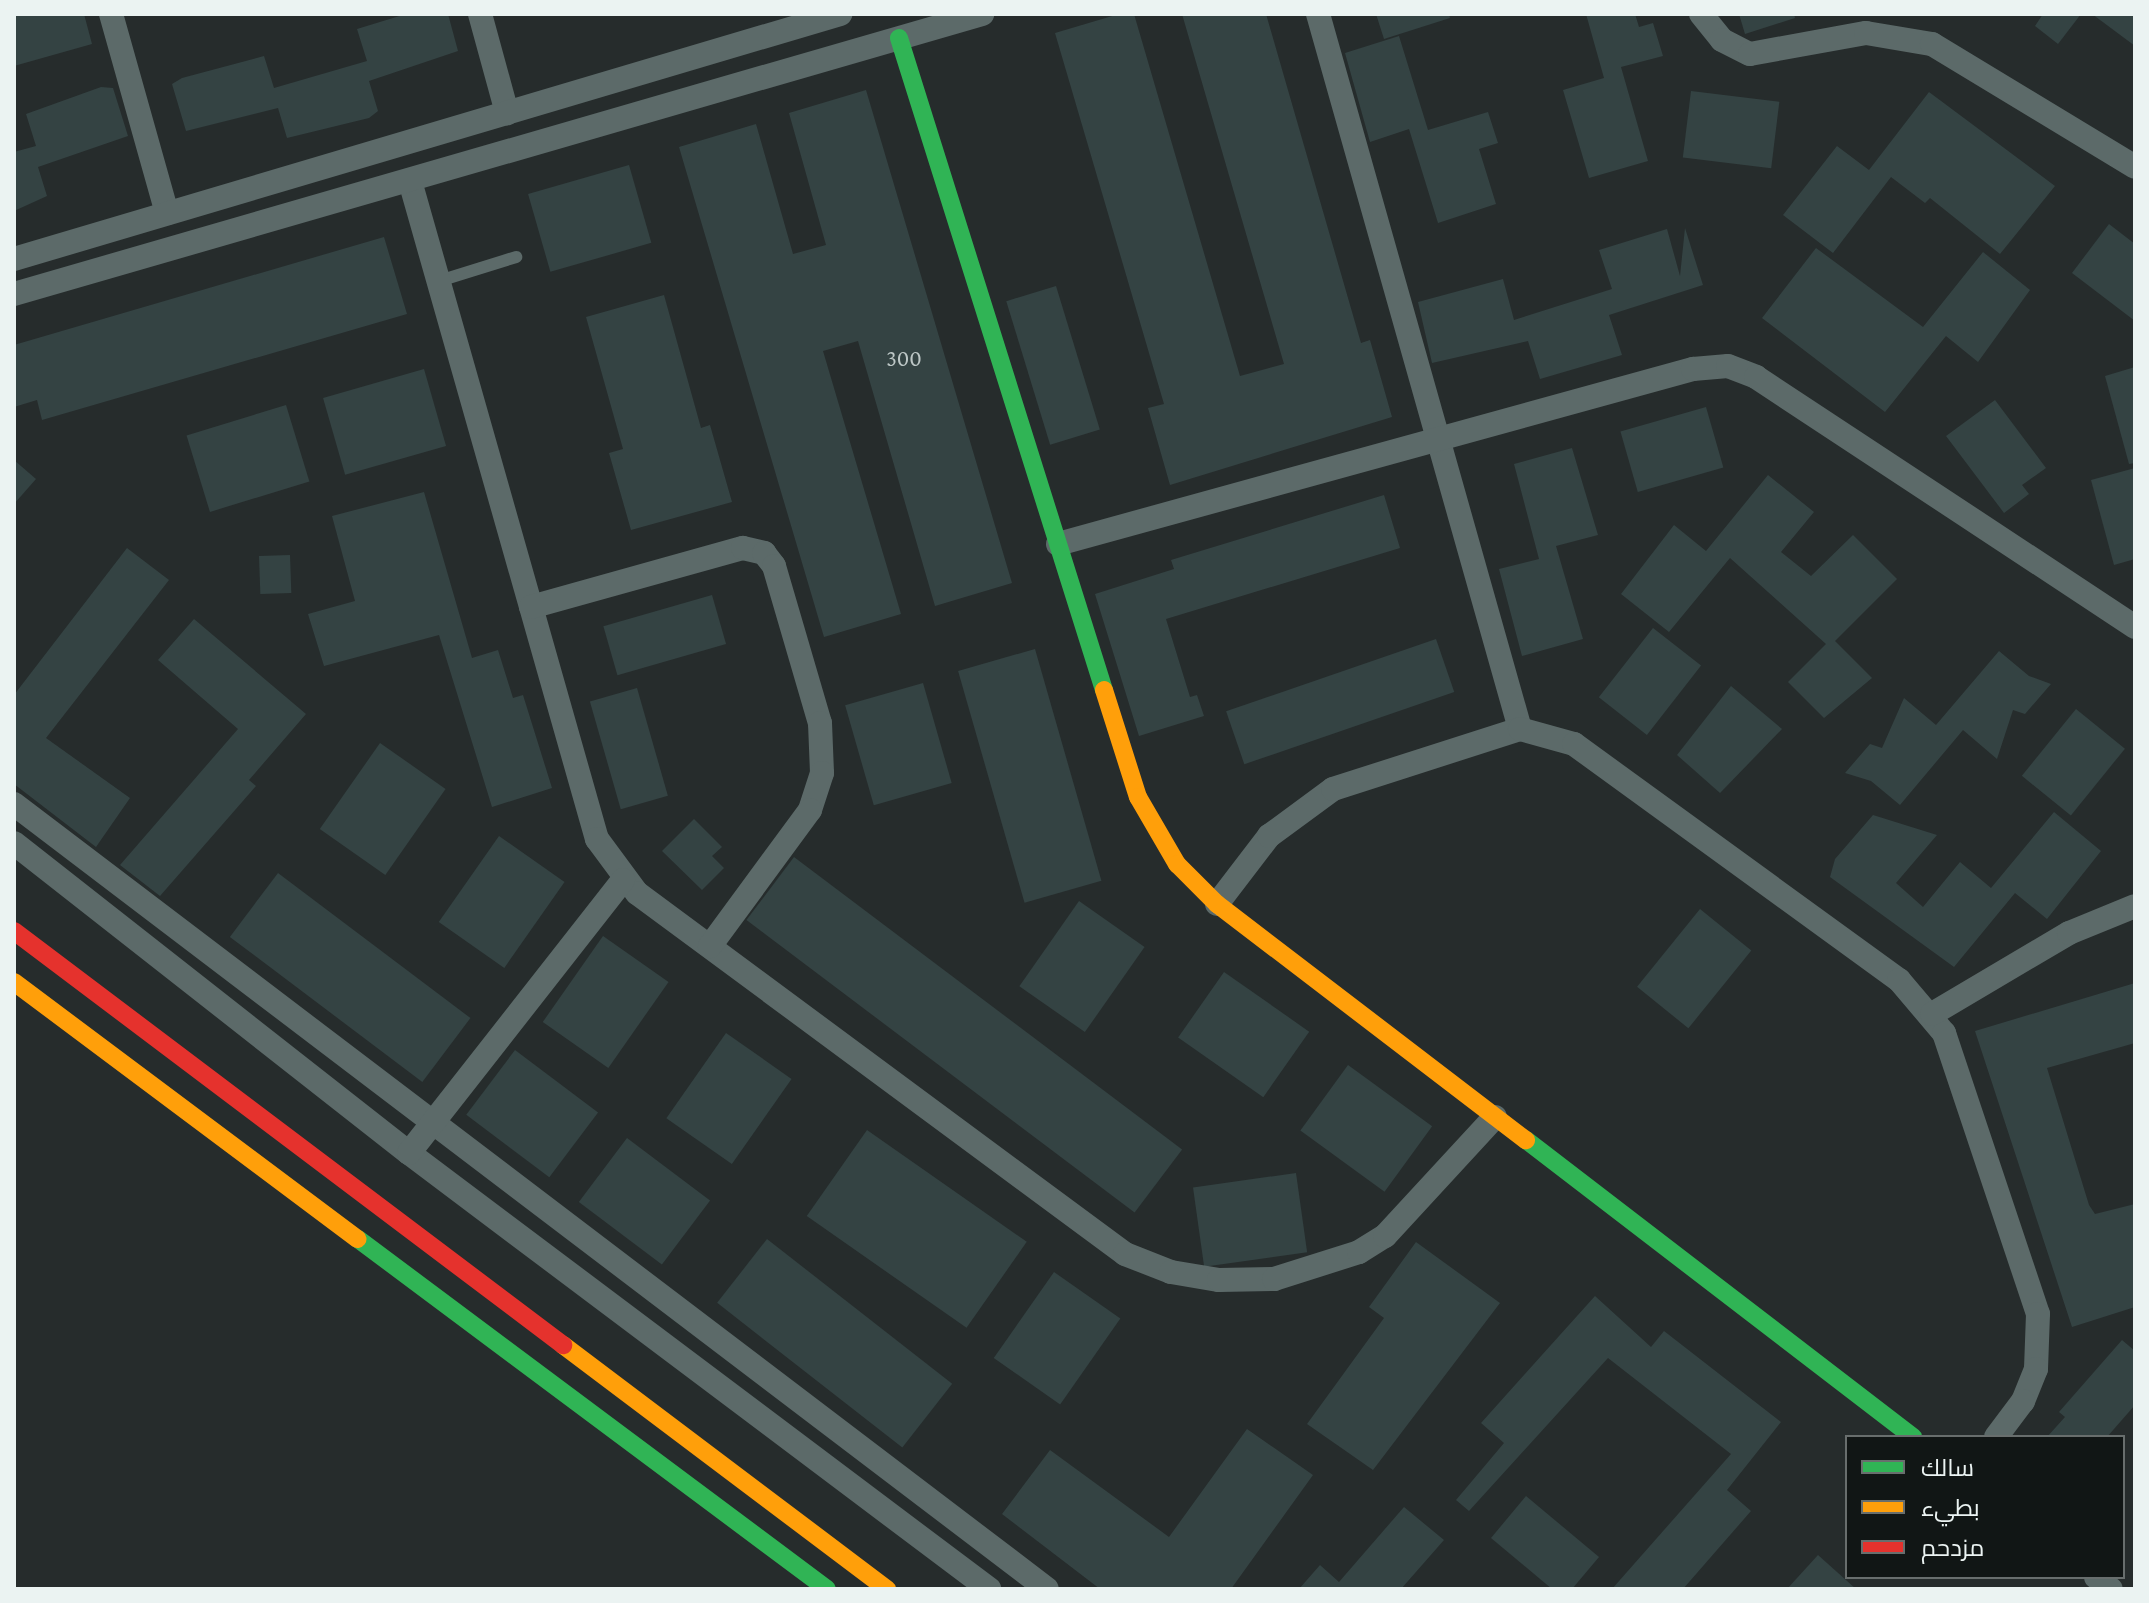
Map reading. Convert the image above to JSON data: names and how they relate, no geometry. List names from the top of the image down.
{
  "house_numbers": ["300"],
  "legend": ["سالك", "بطيء", "مزدحم"]
}
